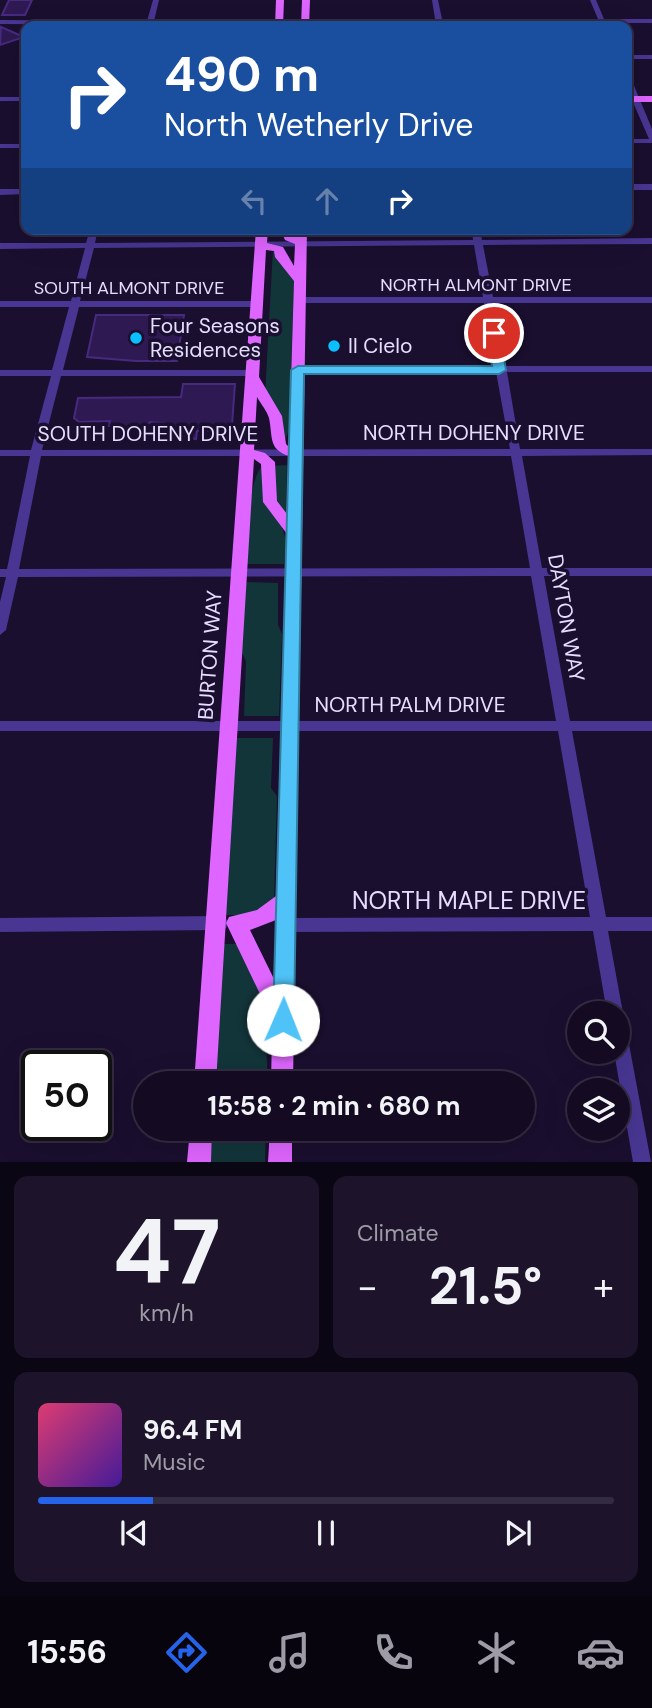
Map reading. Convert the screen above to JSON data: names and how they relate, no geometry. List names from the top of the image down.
{
  "streets": {
    "main road": ["BURTON WAY"],
    "street": [
      "NORTH ALMONT DRIVE",
      "SOUTH ALMONT DRIVE",
      "NORTH DOHENY DRIVE",
      "SOUTH DOHENY DRIVE",
      "DAYTON WAY",
      "NORTH PALM DRIVE",
      "NORTH MAPLE DRIVE"
    ]
  },
  "crossings": [
    ["NORTH ALMONT DRIVE", "DAYTON WAY"],
    ["SOUTH ALMONT DRIVE", "BURTON WAY"],
    ["NORTH DOHENY DRIVE", "SOUTH DOHENY DRIVE"],
    ["NORTH DOHENY DRIVE", "DAYTON WAY"],
    ["SOUTH DOHENY DRIVE", "BURTON WAY"],
    ["DAYTON WAY", "NORTH PALM DRIVE"],
    ["DAYTON WAY", "NORTH MAPLE DRIVE"],
    ["BURTON WAY", "NORTH PALM DRIVE"]
  ],
  "places": ["Four Seasons Residences", "Il Cielo"],
  "page": {
    "turn": ["490 m", "North Wetherly Drive"],
    "limit": "50",
    "trip": "15:58 · 2 min · 680 m",
    "tile": [
      ["47", "km/h"],
      "Climate"
    ],
    "heat": ["−", "21.5°", "+"],
    "song": ["96.4 FM", "Music"],
    "tabs": "15:56"
  }
}
